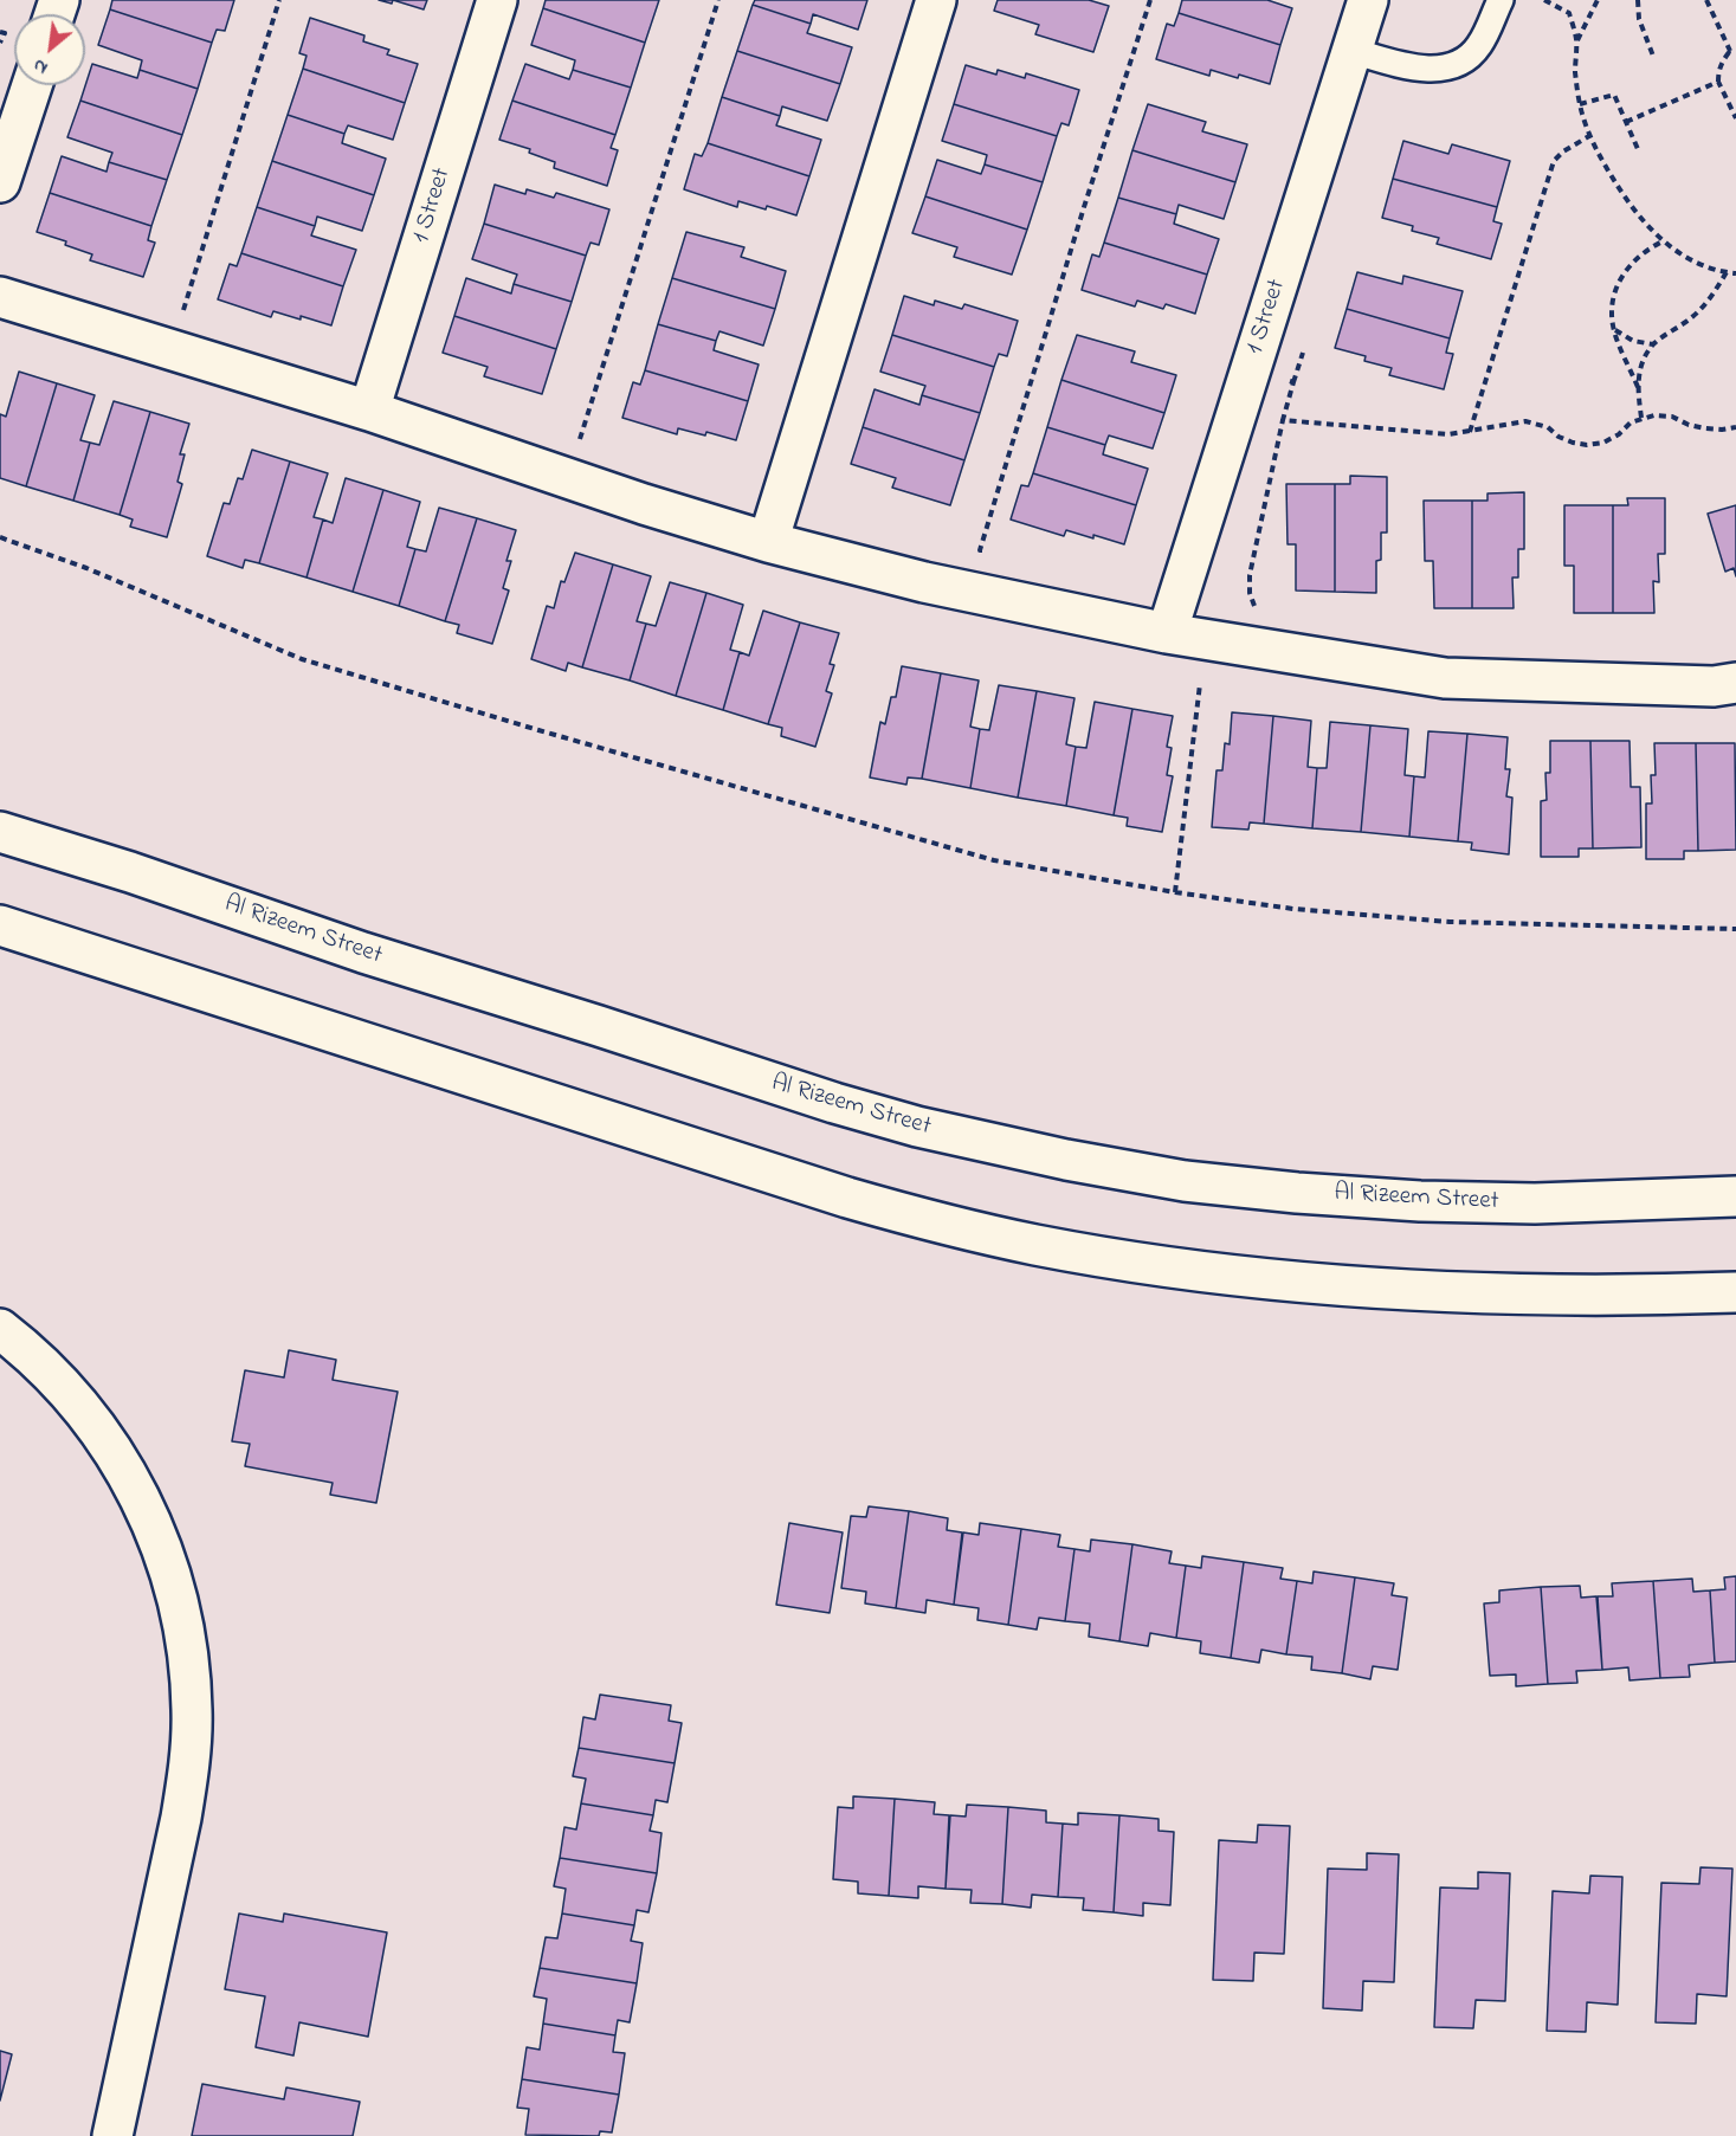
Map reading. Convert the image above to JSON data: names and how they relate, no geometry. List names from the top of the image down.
{
  "streets": {
    "street": ["1 Street", "Al Rizeem Street"]
  },
  "north": "bottom left"
}
